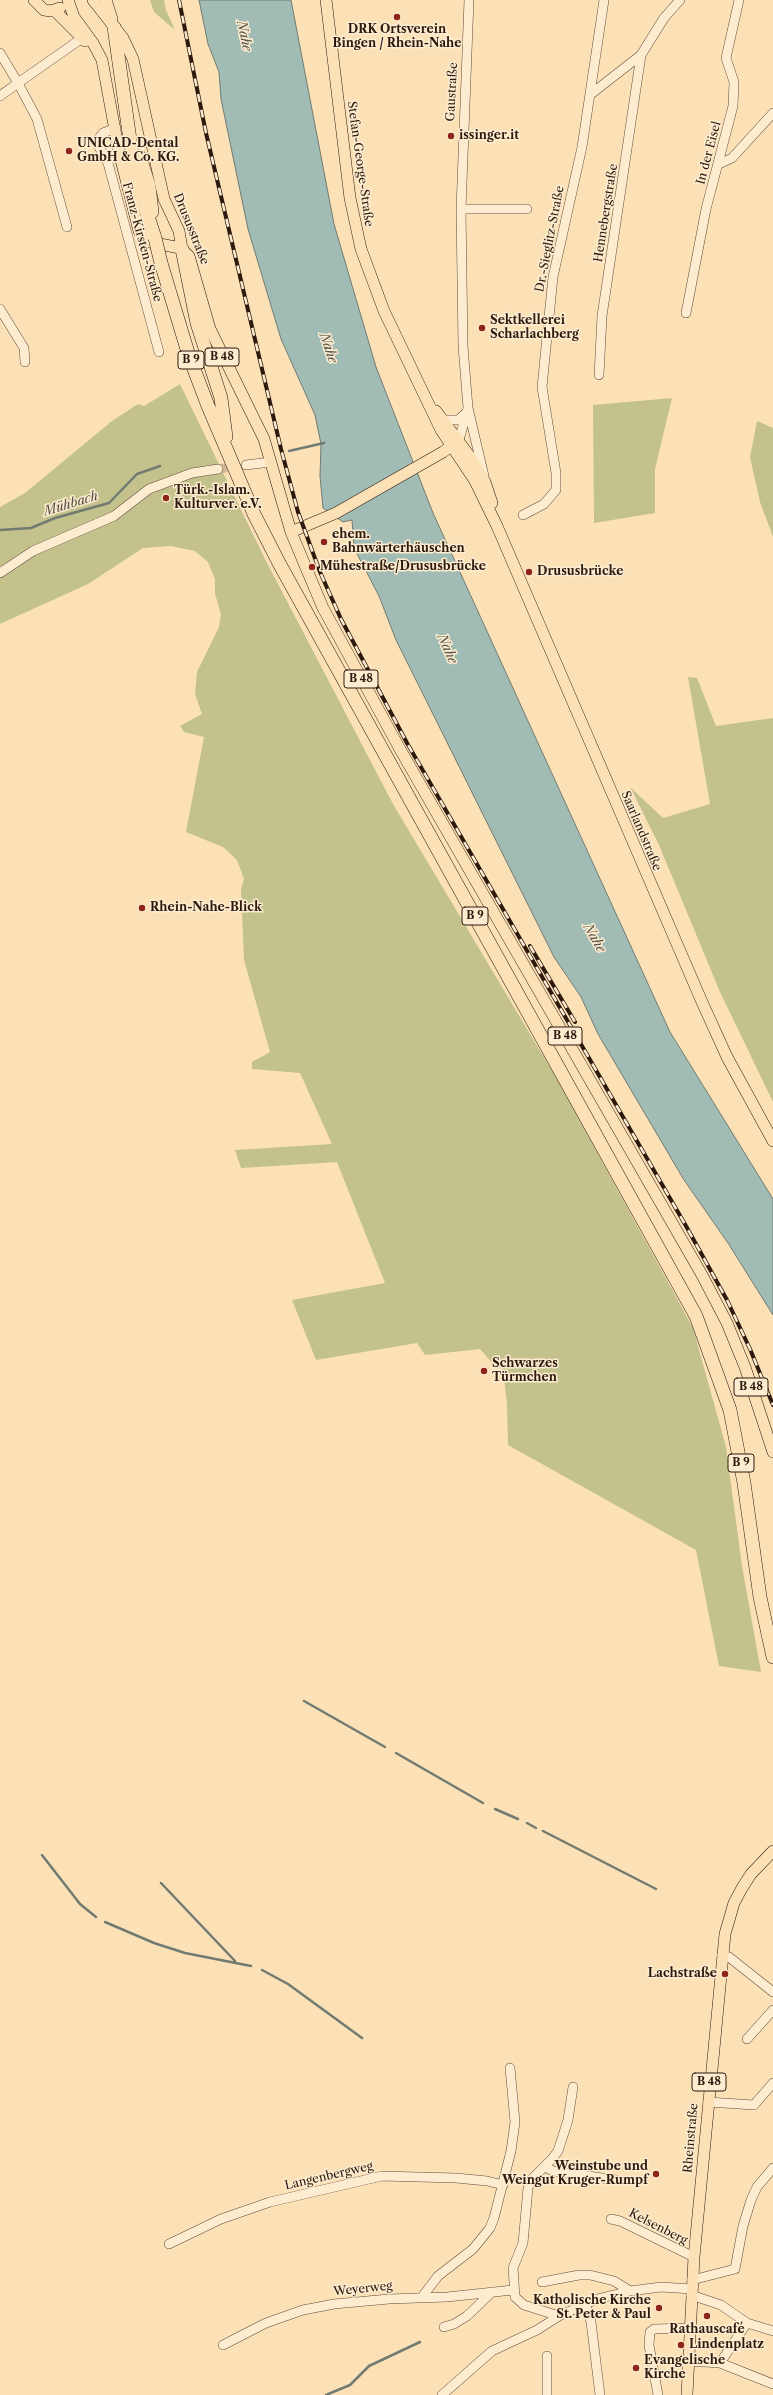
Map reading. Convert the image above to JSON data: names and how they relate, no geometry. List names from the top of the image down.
{
  "streets": {
    "highway": ["B 9"],
    "main road": [
      "Stefan-George-Straße",
      "Drususstraße",
      "B 48",
      "Saarlandstraße",
      "Rheinstraße"
    ],
    "street": [
      "Gaustraße",
      "In der Eisel",
      "Hennebergstraße",
      "Dr.-Sieglitz-Straße",
      "Franz-Kirsten-Straße",
      "Langenbergweg",
      "Kelsenberg",
      "Weyerweg"
    ]
  },
  "crossings": [
    ["Gaustraße", "Stefan-George-Straße"],
    ["Gaustraße", "Saarlandstraße"],
    ["Stefan-George-Straße", "Saarlandstraße"],
    ["Drususstraße", "B 48"],
    ["Drususstraße", "B 9"],
    ["Rheinstraße", "Kelsenberg"]
  ],
  "water": ["Nahe", "Mühbach"],
  "places": [
    "DRK Ortsverein Bingen / Rhein-Nahe",
    "issinger.it",
    "UNICAD-Dental GmbH & Co. KG.",
    "Sektkellerei Scharlachberg",
    "Türk.-Islam. Kulturver. e.V.",
    "ehem. Bahnwärterhäuschen",
    "Mühestraße/Drususbrücke",
    "Drususbrücke",
    "Rhein-Nahe-Blick",
    "Schwarzes Türmchen",
    "Lachstraße",
    "Weinstube und Weingut Kruger-Rumpf",
    "Katholische Kirche St. Peter & Paul",
    "Rathauscafé",
    "Lindenplatz",
    "Evangelische Kirche"
  ]
}
